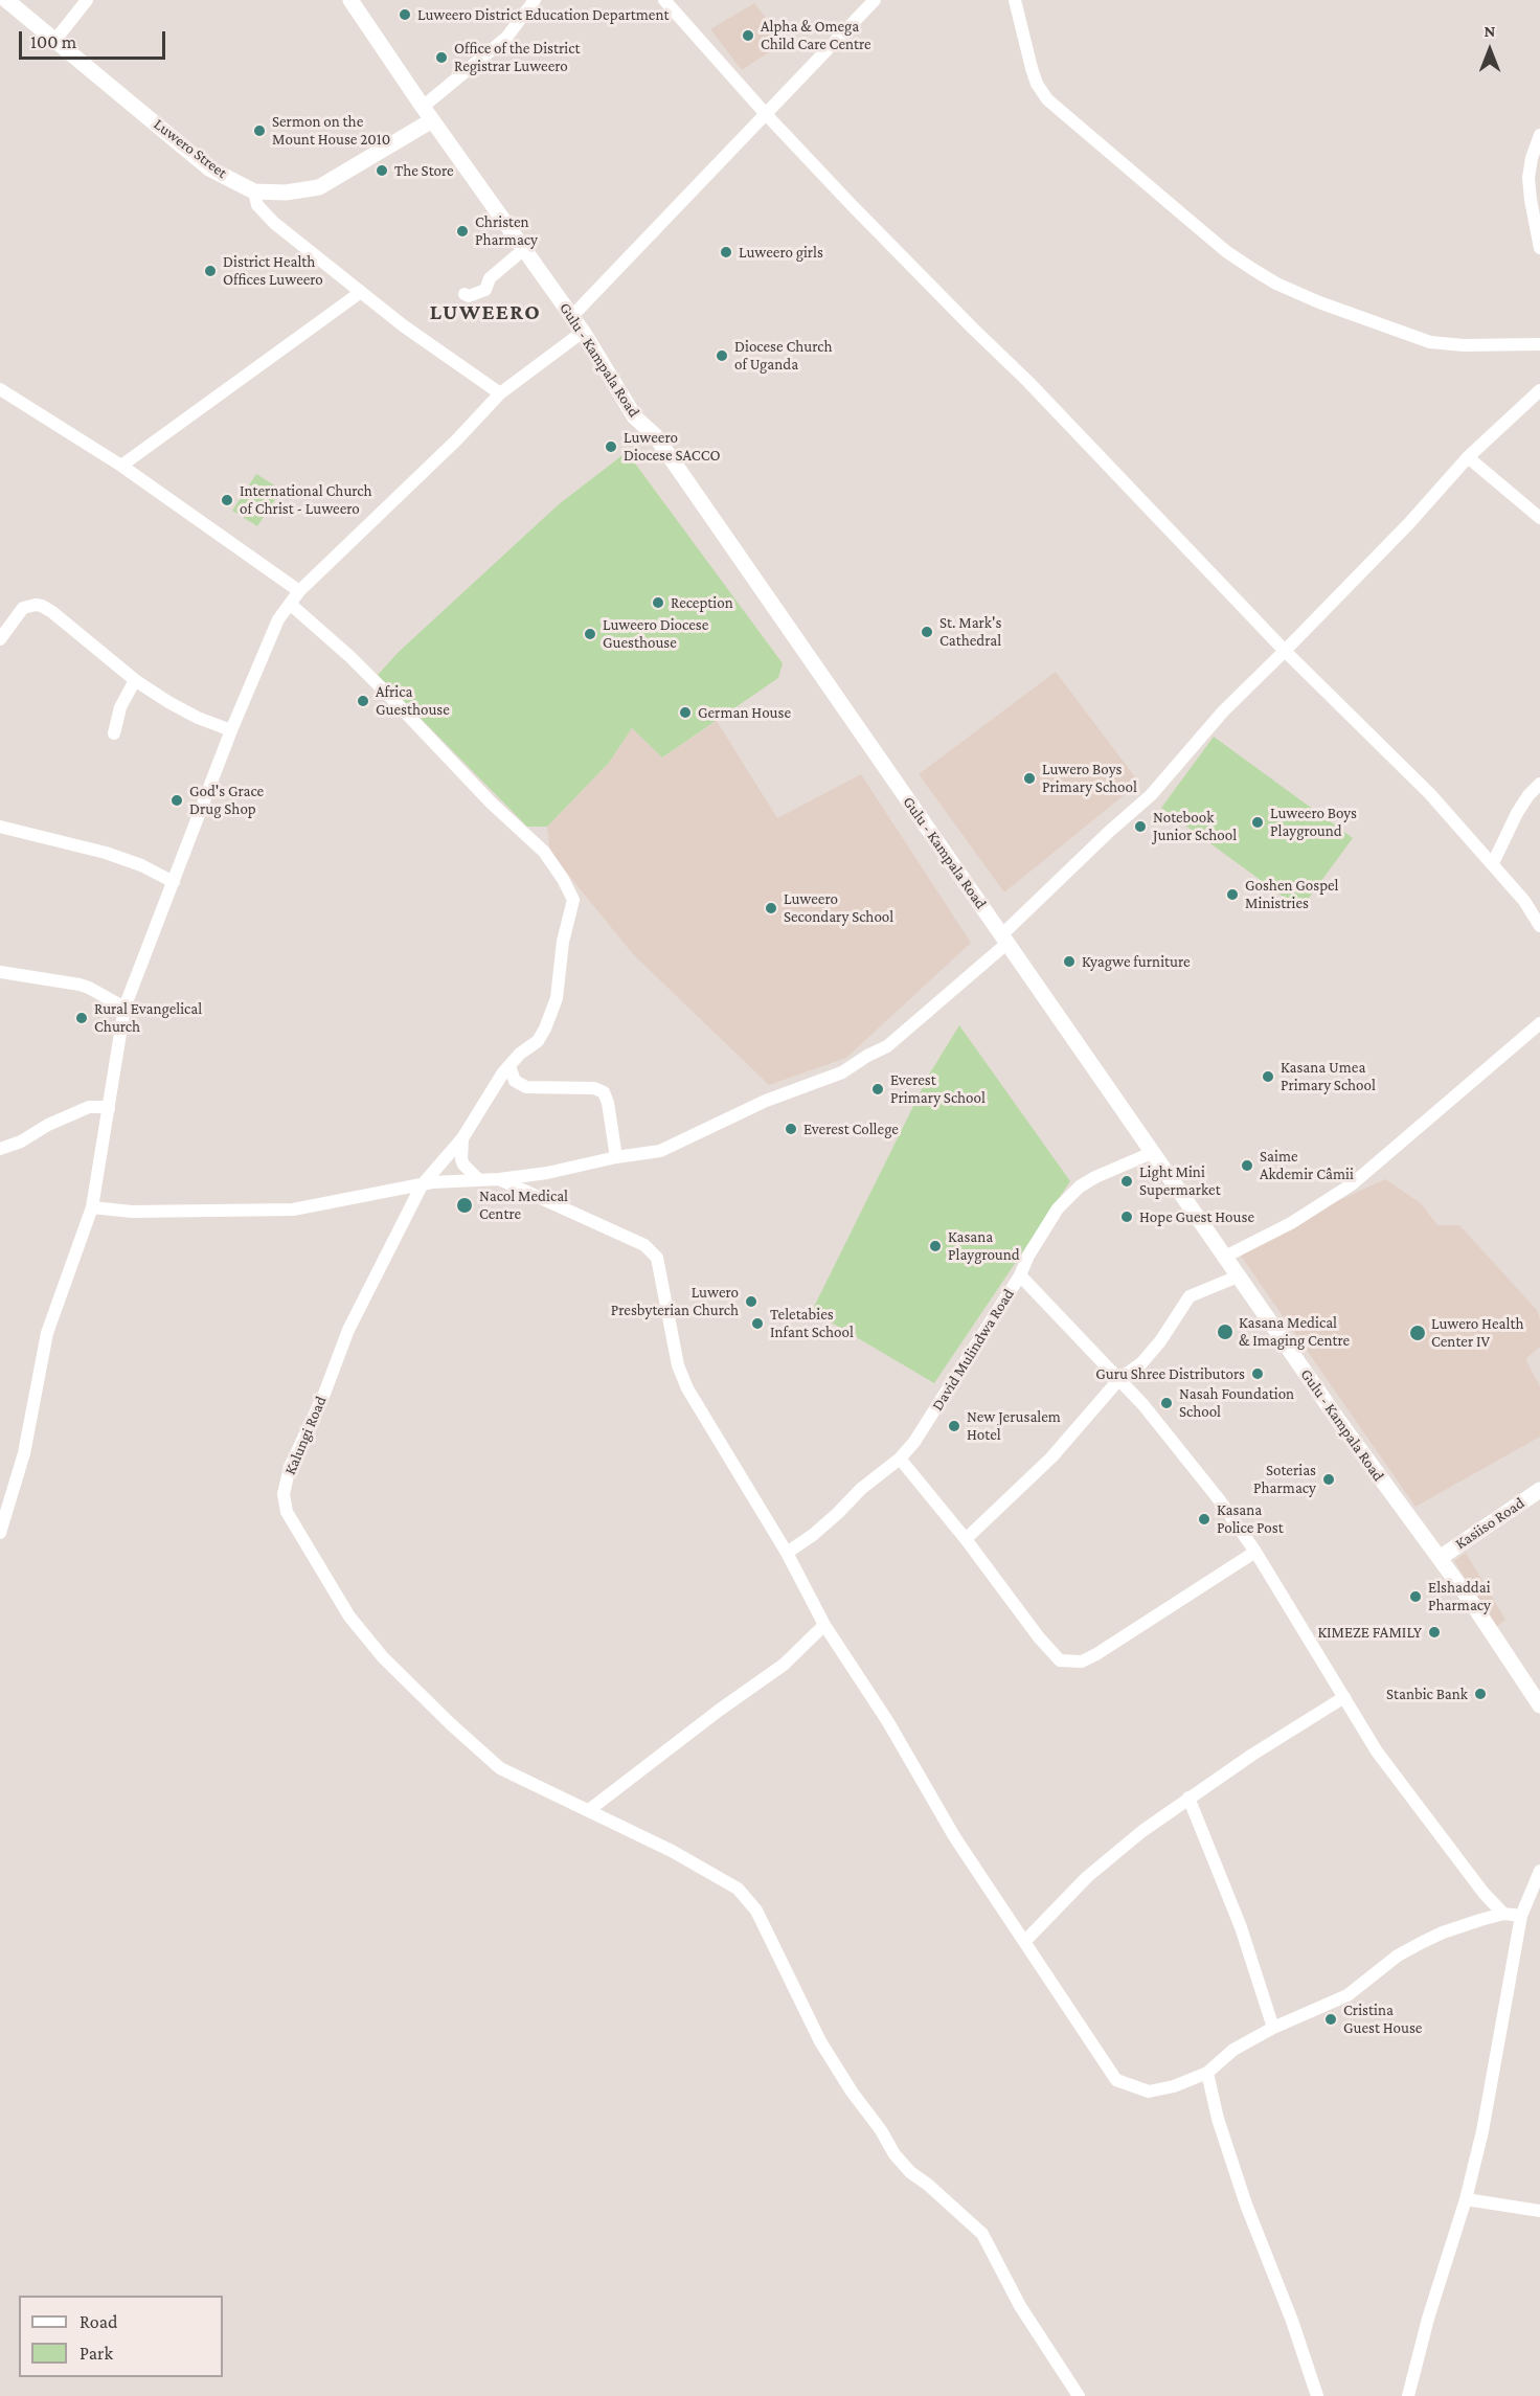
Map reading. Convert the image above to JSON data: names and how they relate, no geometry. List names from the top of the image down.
{
  "streets": {
    "main road": ["Luwero Street", "Gulu - Kampala Road", "Kasiiso Road"],
    "street": ["David Mulindwa Road", "Kalungi Road"]
  },
  "crossings": [
    ["Luwero Street", "Gulu - Kampala Road"],
    ["Gulu - Kampala Road", "David Mulindwa Road"],
    ["Gulu - Kampala Road", "Kasiiso Road"]
  ],
  "districts": ["LUWEERO"],
  "places": [
    "Luweero District Education Department",
    "Alpha & Omega Child Care Centre",
    "Office of the District Registrar Luweero",
    "Sermon on the Mount House 2010",
    "The Store",
    "Christen Pharmacy",
    "Luweero girls",
    "District Health Offices Luweero",
    "Diocese Church of Uganda",
    "Luweero Diocese SACCO",
    "International Church of Christ - Luweero",
    "Reception",
    "St. Mark's Cathedral",
    "Luweero Diocese Guesthouse",
    "Africa Guesthouse",
    "German House",
    "Luwero Boys Primary School",
    "God's Grace Drug Shop",
    "Luweero Boys Playground",
    "Notebook Junior School",
    "Goshen Gospel Ministries",
    "Luweero Secondary School",
    "Kyagwe furniture",
    "Rural Evangelical Church",
    "Kasana Umea Primary School",
    "Everest Primary School",
    "Everest College",
    "Saime Akdemir Câmii",
    "Light Mini Supermarket",
    "Nacol Medical Centre",
    "Hope Guest House",
    "Kasana Playground",
    "Luwero Presbyterian Church",
    "Teletabies Infant School",
    "Kasana Medical & Imaging Centre",
    "Luwero Health Center IV",
    "Guru Shree Distributors",
    "Nasah Foundation School",
    "New Jerusalem Hotel",
    "Soterias Pharmacy",
    "Kasana Police Post",
    "Elshaddai Pharmacy",
    "KIMEZE FAMILY",
    "Stanbic Bank",
    "Cristina Guest House"
  ],
  "legend": ["Road", "Park"],
  "scale_bar": "100 m",
  "north": "top"
}
